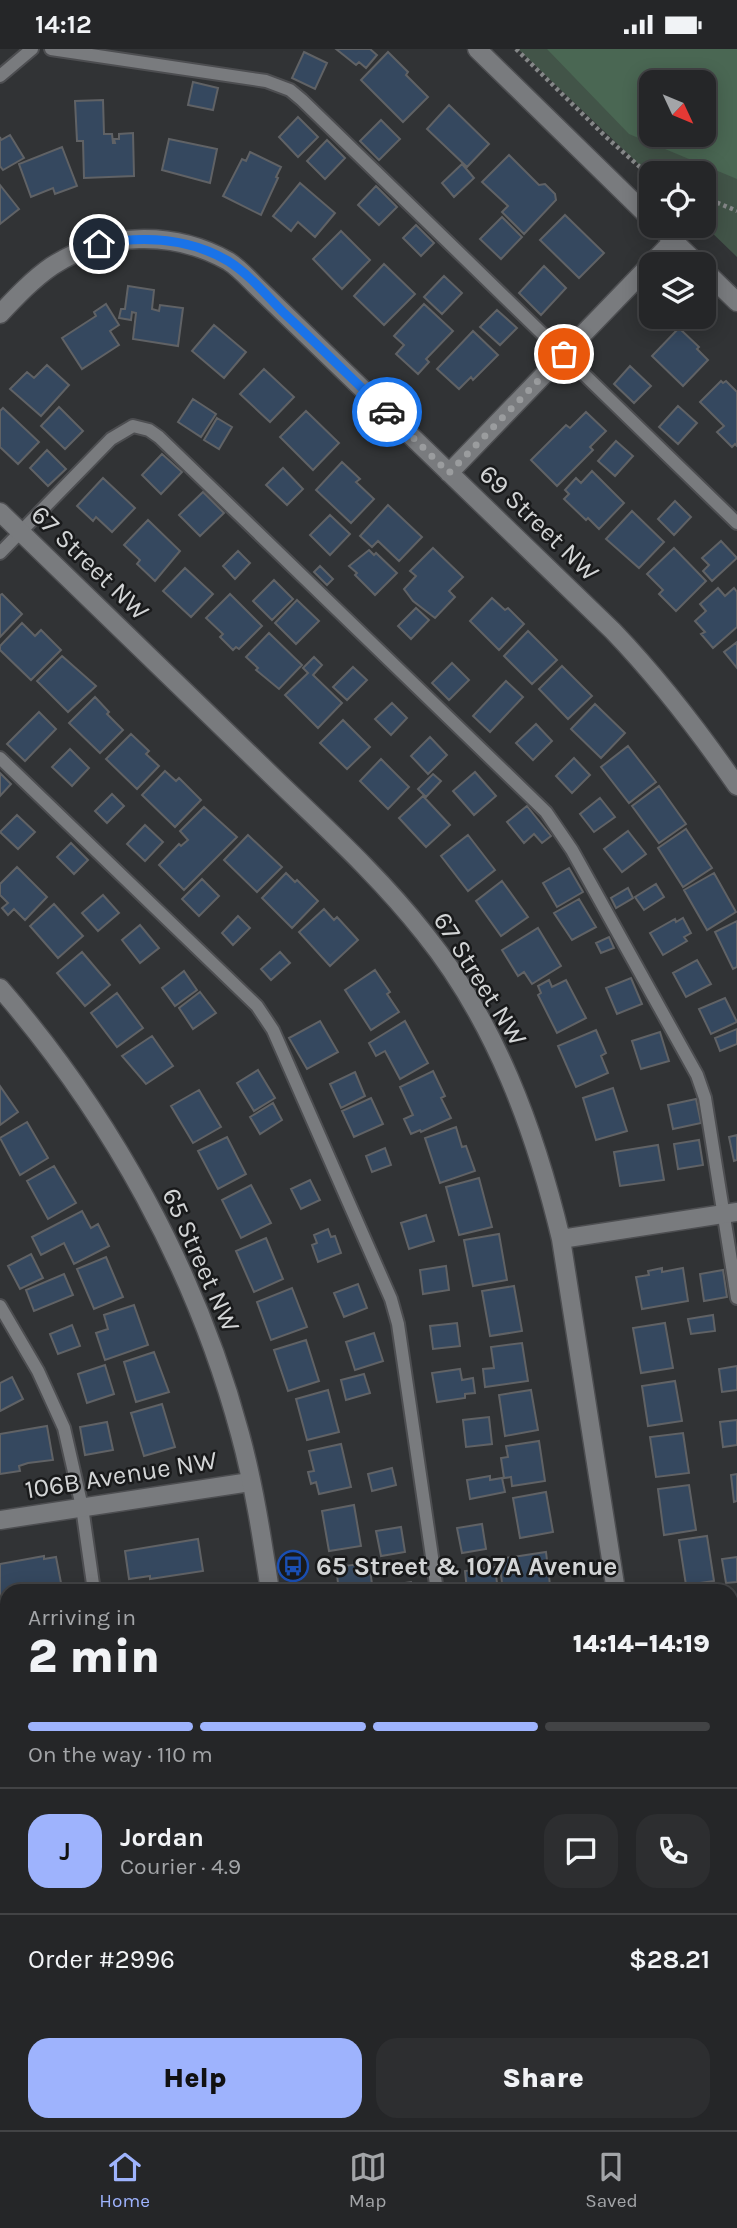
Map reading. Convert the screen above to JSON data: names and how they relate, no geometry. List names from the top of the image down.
{
  "streets": {
    "street": [
      "69 Street NW",
      "67 Street NW",
      "65 Street NW",
      "106B Avenue NW"
    ]
  },
  "crossings": [
    ["65 Street NW", "106B Avenue NW"]
  ],
  "places": {
    "bus stop": ["65 Street & 107A Avenue"]
  },
  "north": "bottom right",
  "page": {
    "status": "14:12",
    "heading": ["2 min", "Arriving in", "14:14–14:19"],
    "panel": [
      "Jordan",
      "Courier · 4.9",
      "Order #2996",
      "$28.21"
    ],
    "bar": "On the way · 110 m",
    "round": "J",
    "buttons": ["Help", "Share"],
    "tabs": ["Home", "Map", "Saved"]
  }
}
